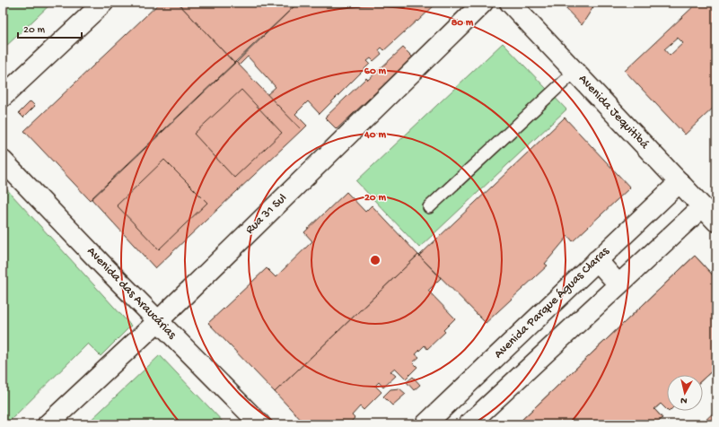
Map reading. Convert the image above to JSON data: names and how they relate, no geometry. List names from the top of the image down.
{
  "streets": {
    "street": [
      "Avenida Jequitibá",
      "Rua 31 Sul",
      "Avenida das Araucárias",
      "Avenida Parque Águas Claras"
    ]
  },
  "crossings": [
    ["Avenida Jequitibá", "Avenida Parque Águas Claras"],
    ["Rua 31 Sul", "Avenida das Araucárias"]
  ],
  "scale_bar": "20 m",
  "north": "bottom",
  "rings": [
    "80 m",
    "60 m",
    "40 m",
    "20 m"
  ]
}
